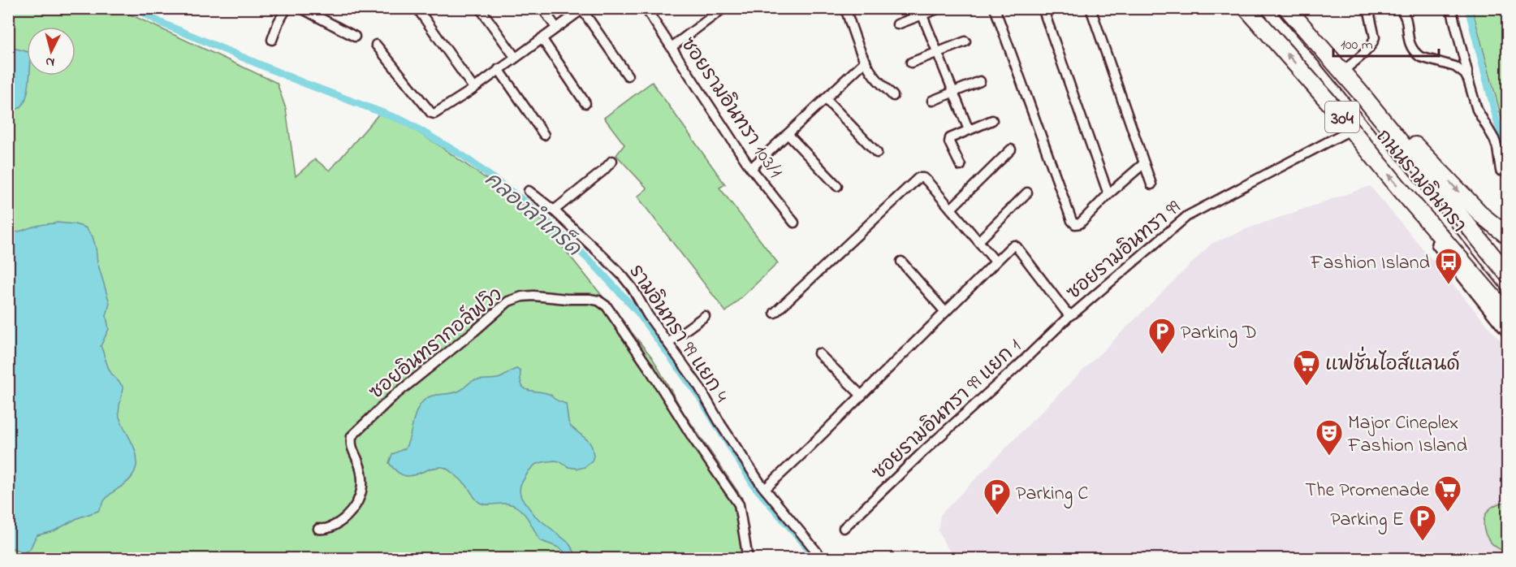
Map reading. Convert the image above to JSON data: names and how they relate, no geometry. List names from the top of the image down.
{
  "streets": {
    "highway": ["304", "ถนนรามอินทรา"],
    "street": [
      "ซอยรามอินทรา 103/1",
      "ซอยรามอินทรา 99",
      "รามอินทรา 99 แยก 4",
      "ซอยอินทรากอล์ฟวิว",
      "ซอยรามอินทรา 99 แยก 1"
    ]
  },
  "crossings": [
    ["ถนนรามอินทรา", "ซอยรามอินทรา 99"],
    ["ซอยรามอินทรา 99", "รามอินทรา 99 แยก 4"],
    ["ซอยรามอินทรา 99", "ซอยรามอินทรา 99 แยก 1"]
  ],
  "water": ["คลองลำเกร็ด"],
  "places": {
    "bus stop": ["Fashion Island"],
    "parking": ["Parking D", "Parking C", "Parking E"],
    "supermarket": ["แฟชั่นไอส์แลนด์", "The Promenade"],
    "theatre": ["Major Cineplex Fashion Island"]
  },
  "scale_bar": "100 m",
  "north": "bottom"
}
